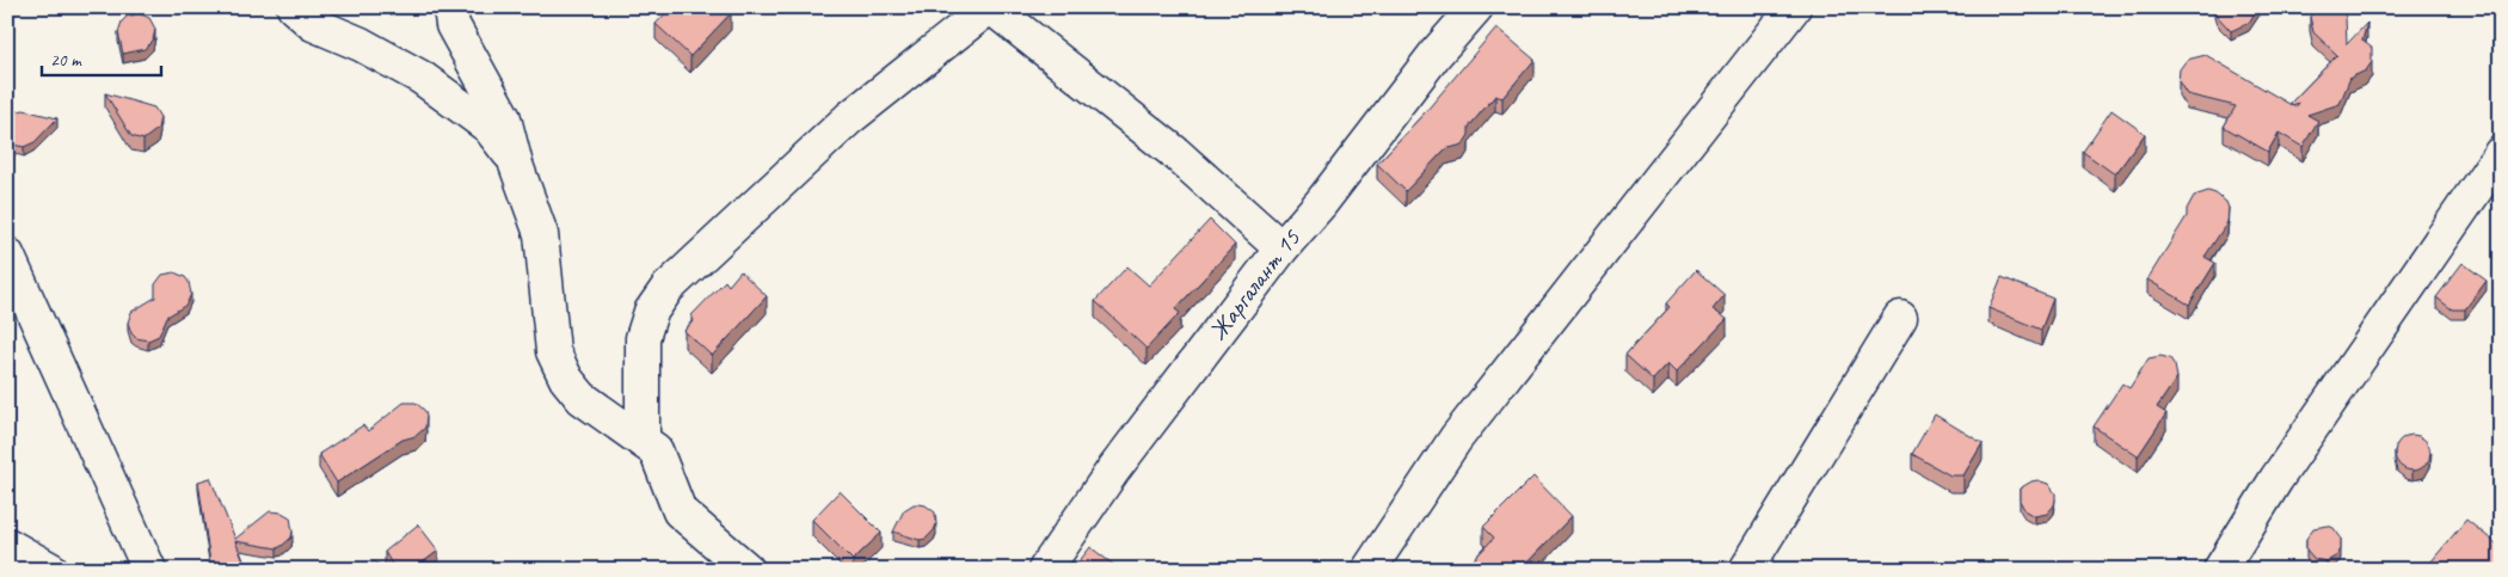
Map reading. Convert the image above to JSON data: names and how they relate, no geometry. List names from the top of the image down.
{
  "streets": {
    "street": ["Жаргалант 15"]
  },
  "scale_bar": "20 m"
}
